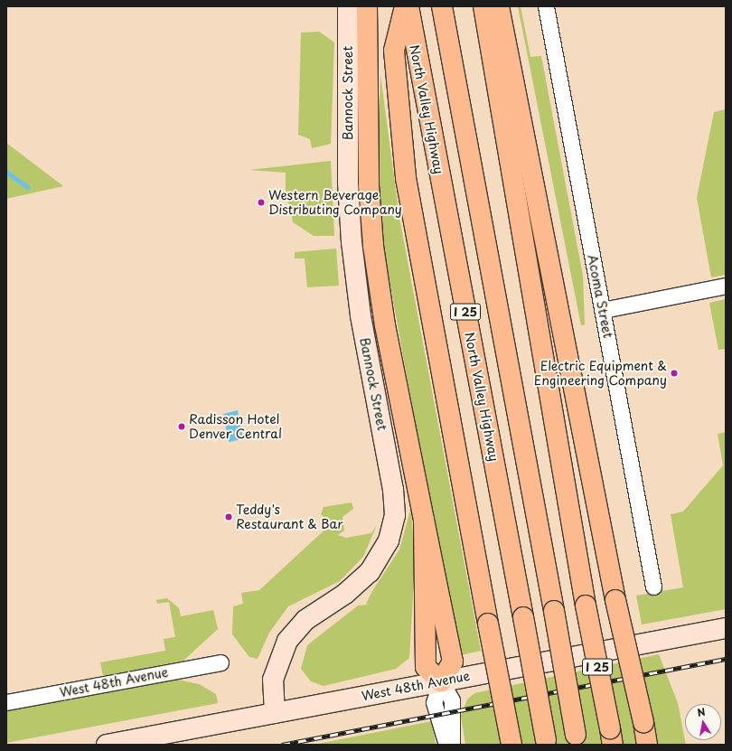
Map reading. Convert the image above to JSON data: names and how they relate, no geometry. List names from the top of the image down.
{
  "streets": {
    "highway": ["North Valley Highway", "I 25"],
    "street": ["Bannock Street", "Acoma Street", "West 48th Avenue"]
  },
  "crossings": [
    ["Bannock Street", "West 48th Avenue"]
  ],
  "places": [
    "Western Beverage Distributing Company",
    "Electric Equipment & Engineering Company",
    "Radisson Hotel Denver Central",
    "Teddy's Restaurant & Bar"
  ],
  "north": "top"
}
